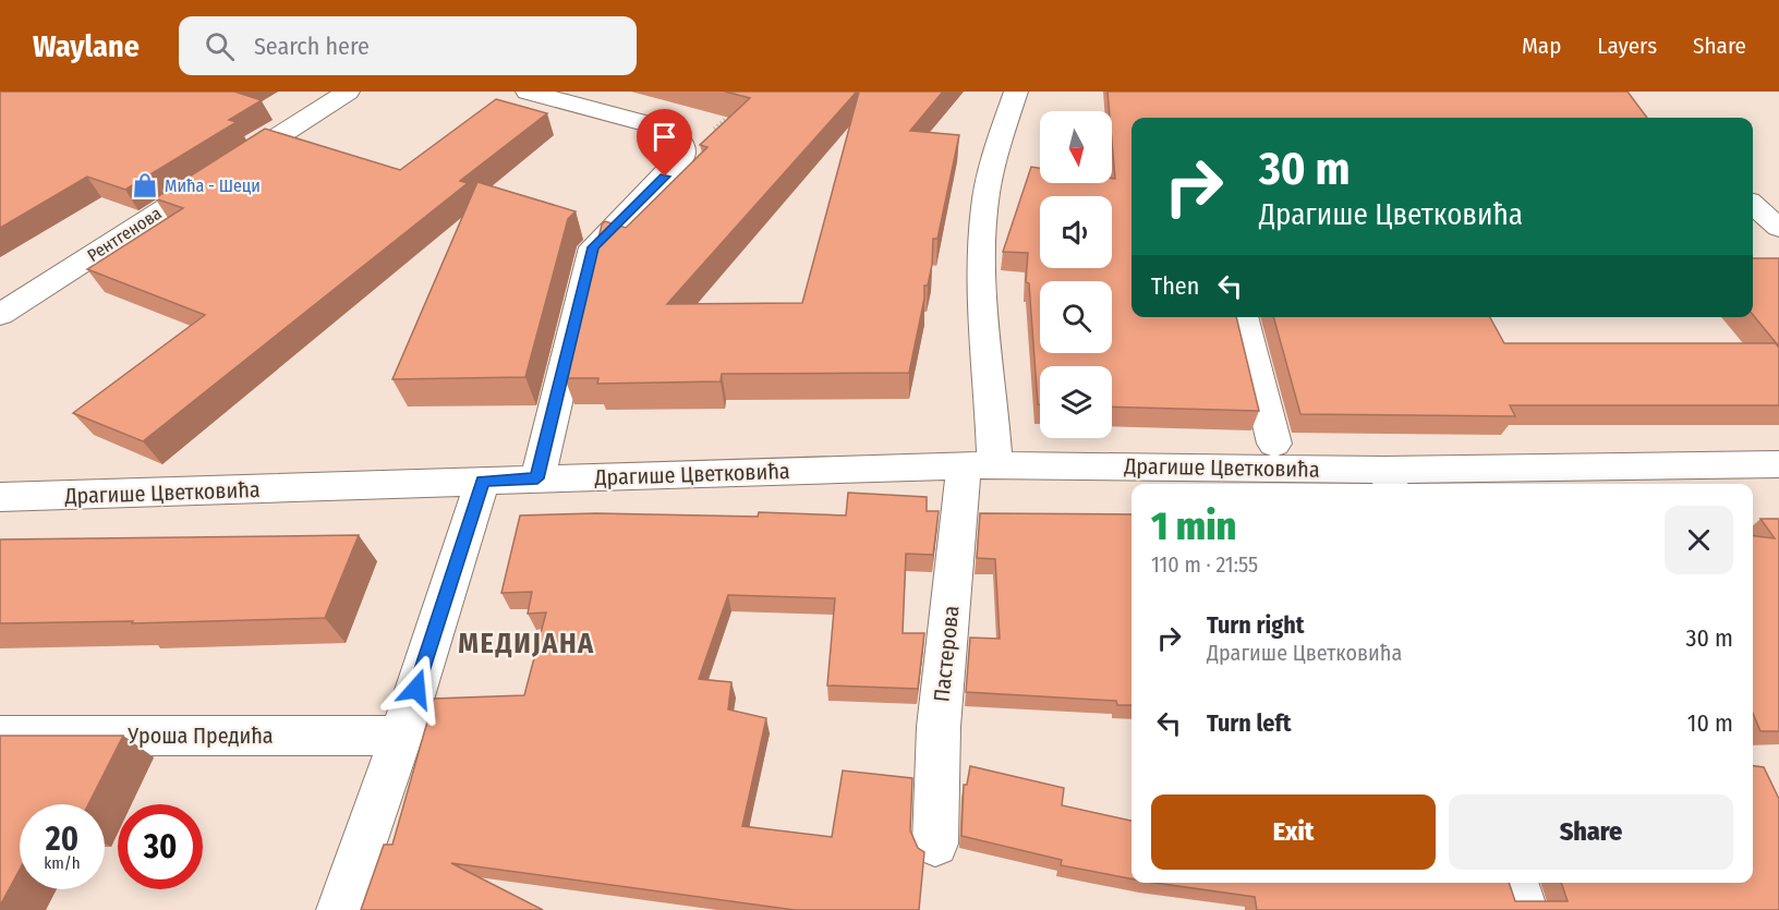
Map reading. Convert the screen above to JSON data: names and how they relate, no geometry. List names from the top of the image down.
{
  "streets": {
    "street": [
      "Рентгенова",
      "Драгише Цветковића",
      "Пастерова",
      "Уроша Предића"
    ]
  },
  "crossings": [
    ["Драгише Цветковића", "Пастерова"]
  ],
  "districts": ["МЕДИЈАНА"],
  "places": {
    "shop": ["Мића - Шеци"]
  },
  "north": "bottom",
  "page": {
    "header": "Waylane",
    "search": "Search here",
    "nav": ["Map", "Layers", "Share"],
    "turn": ["30 m", "Драгише Цветковића"],
    "then": "Then",
    "heading": ["1 min", "110 m · 21:55"],
    "list": [
      {
        "name": "Turn right",
        "note": "Драгише Цветковића",
        "value": "30 m"
      },
      {
        "name": "Turn left",
        "value": "10 m"
      }
    ],
    "buttons": ["Exit", "Share"],
    "speed": "20 km/h",
    "limit": "30"
  }
}
